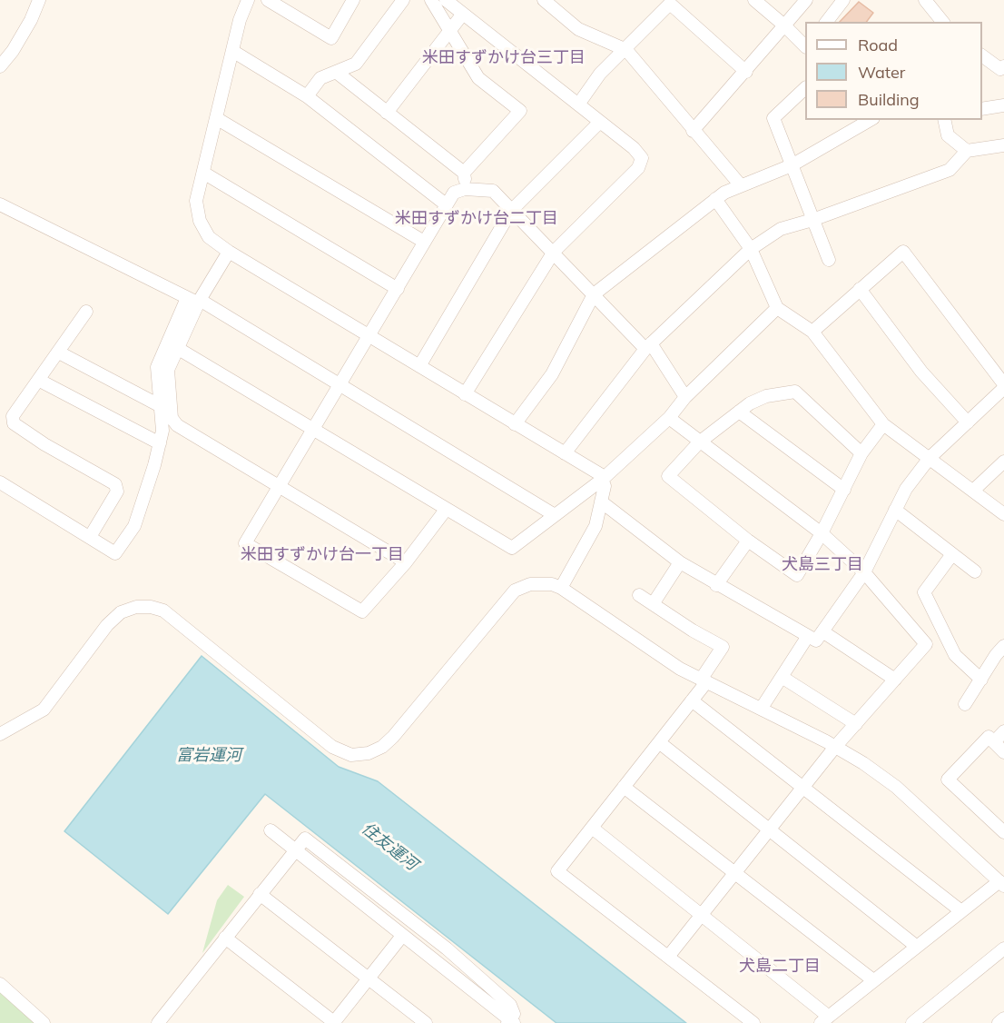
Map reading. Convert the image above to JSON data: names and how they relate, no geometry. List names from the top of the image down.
{
  "districts": [
    "米田すずかけ台三丁目",
    "米田すずかけ台二丁目",
    "米田すずかけ台一丁目",
    "犬島三丁目",
    "犬島二丁目"
  ],
  "water": ["富岩運河", "住友運河"],
  "legend": ["Road", "Water", "Building"]
}
